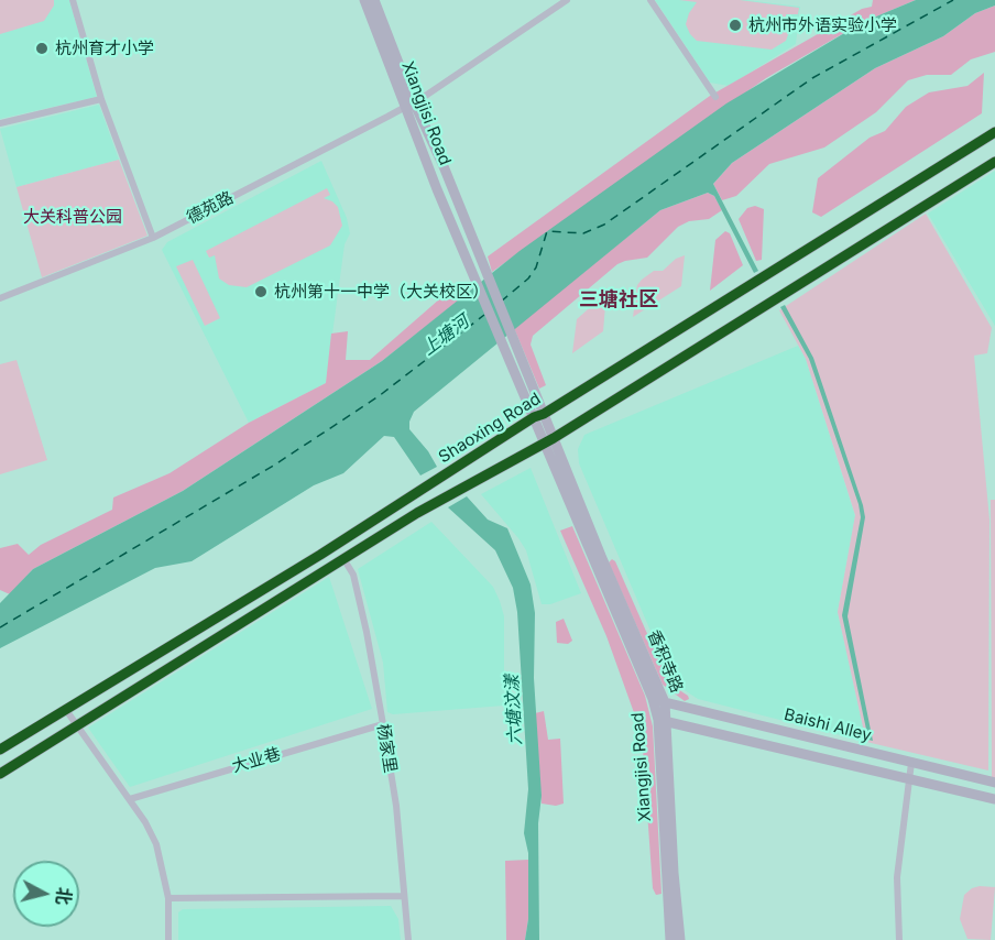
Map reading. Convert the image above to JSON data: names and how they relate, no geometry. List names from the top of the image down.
{
  "streets": {
    "main road": [
      "Xiangjisi Road",
      "Shaoxing Road",
      "香积寺路",
      "Baishi Alley"
    ],
    "street": ["德苑路", "杨家里", "大业巷"]
  },
  "crossings": [
    ["Xiangjisi Road", "德苑路"],
    ["Xiangjisi Road", "Shaoxing Road"],
    ["Xiangjisi Road", "香积寺路"],
    ["Xiangjisi Road", "Baishi Alley"],
    ["香积寺路", "Baishi Alley"],
    ["杨家里", "大业巷"]
  ],
  "districts": ["三塘社区"],
  "water": ["上塘河", "六塘汶漾"],
  "parks": ["大关科普公园"],
  "places": ["杭州市外语实验小学", "杭州育才小学", "杭州第十一中学（大关校区）"],
  "north": "right"
}
